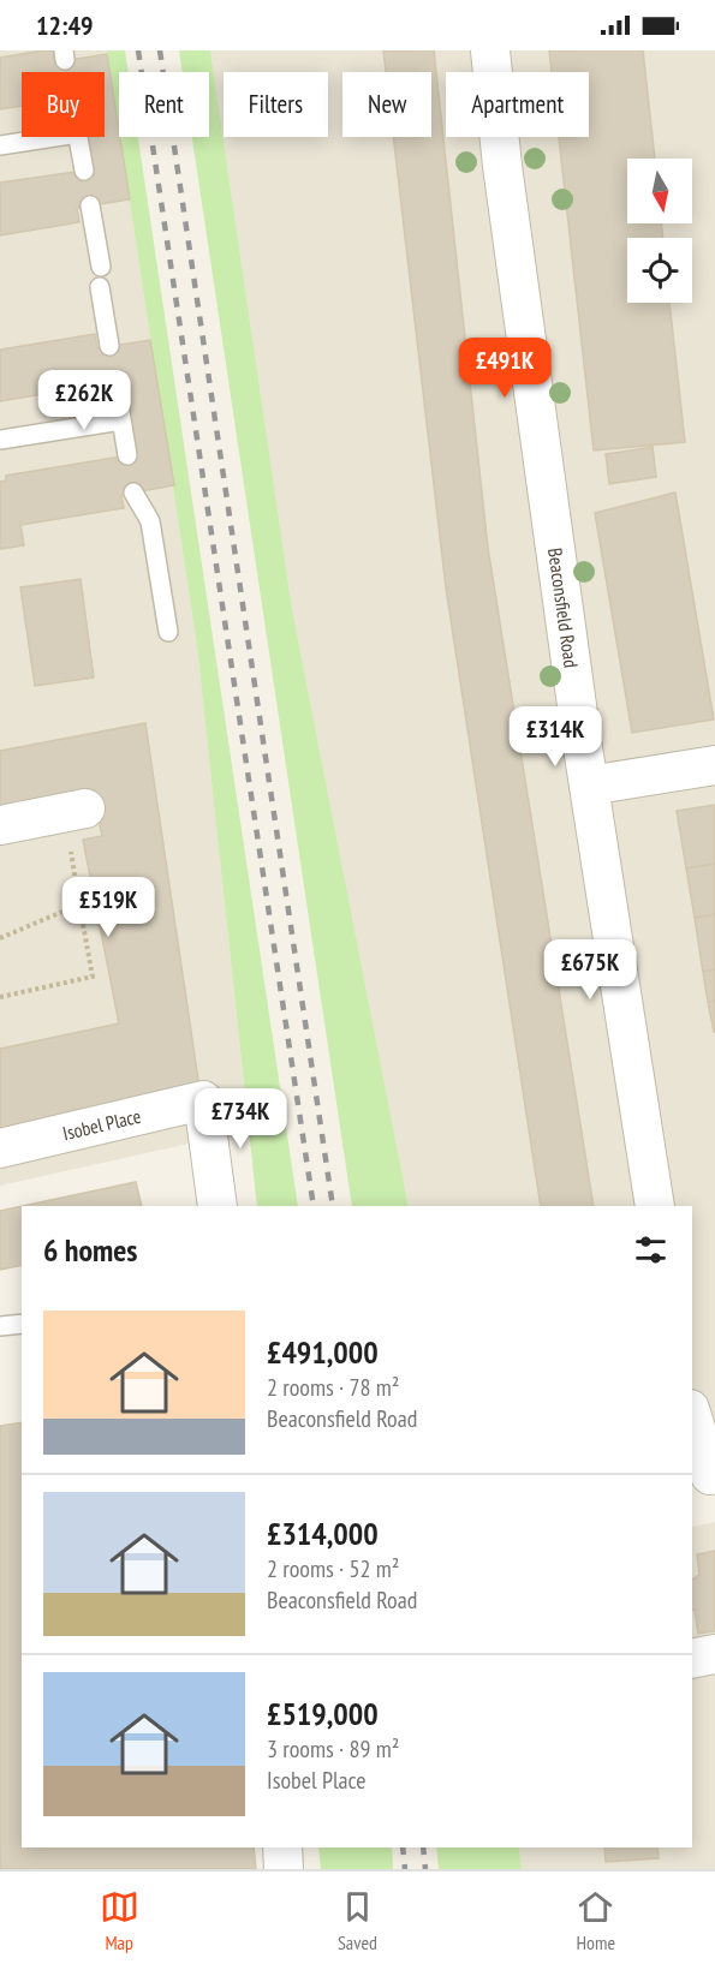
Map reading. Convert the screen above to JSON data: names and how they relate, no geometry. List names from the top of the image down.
{
  "streets": {
    "street": ["Beaconsfield Road", "Isobel Place"]
  },
  "north": "bottom",
  "page": {
    "status": "12:49",
    "chip": [
      "Buy",
      "Rent",
      "Filters",
      "New",
      "Apartment"
    ],
    "price": [
      "£491K",
      "£262K",
      "£314K",
      "£519K",
      "£675K",
      "£734K"
    ],
    "heading": "6 homes",
    "list": [
      {
        "name": "£491,000",
        "note": "2 rooms · 78 m² · Beaconsfield Road"
      },
      {
        "name": "£314,000",
        "note": "2 rooms · 52 m² · Beaconsfield Road"
      },
      {
        "name": "£519,000",
        "note": "3 rooms · 89 m² · Isobel Place"
      }
    ],
    "tabs": ["Map", "Saved", "Home"]
  }
}
